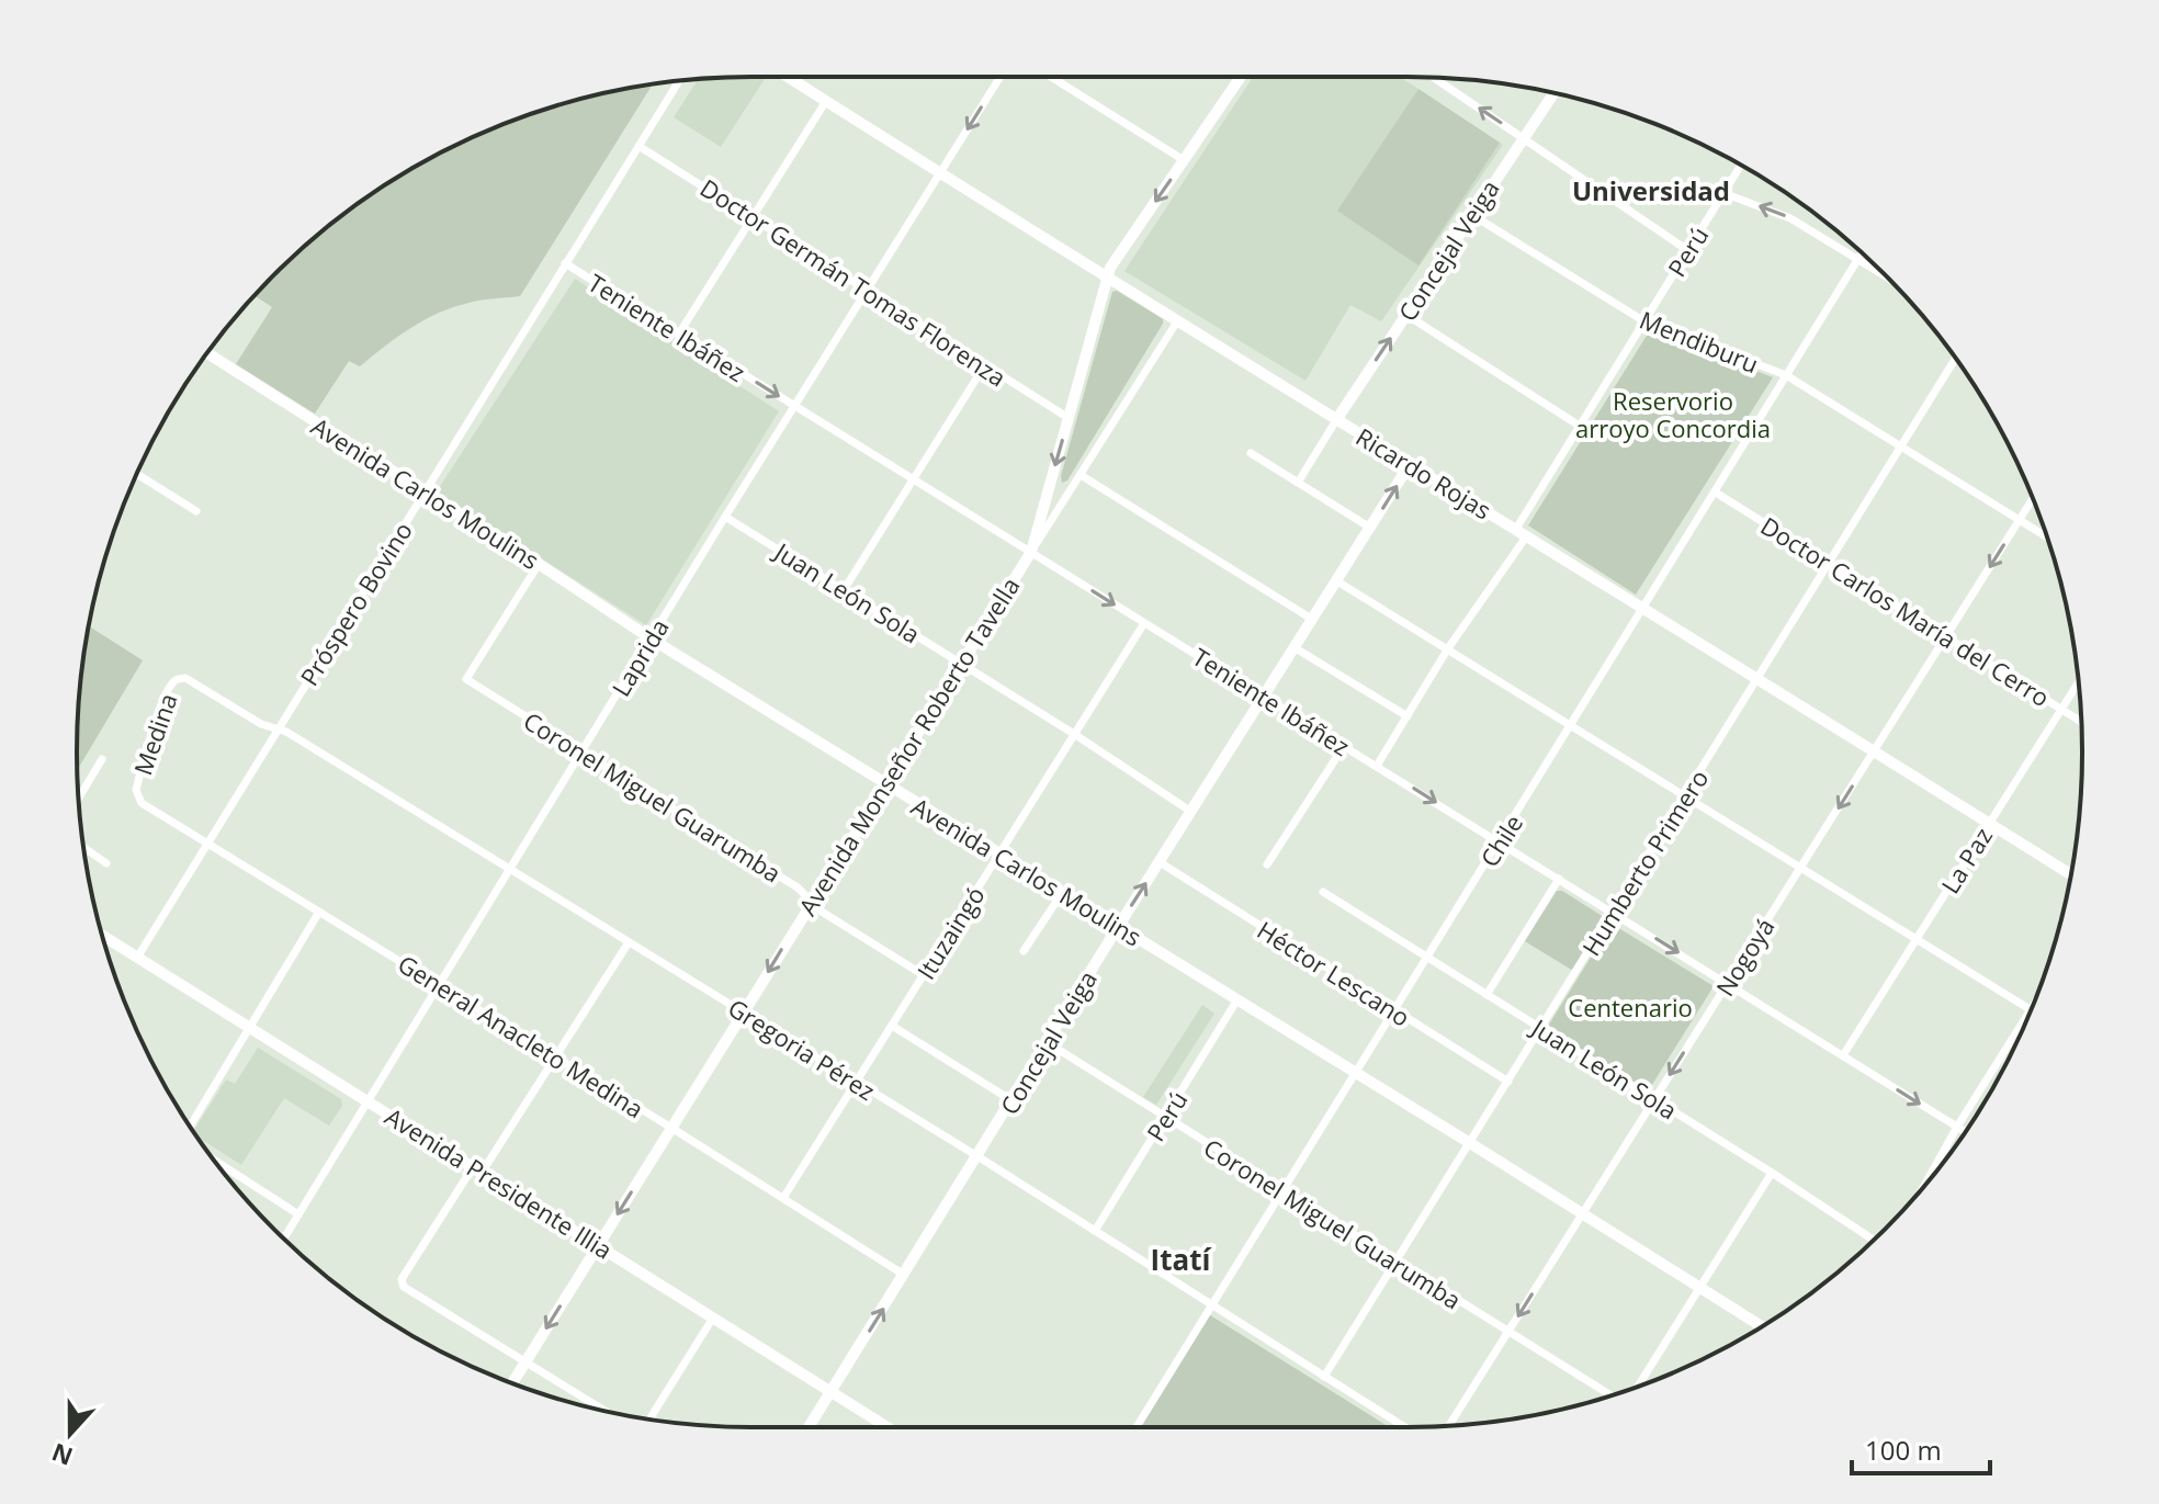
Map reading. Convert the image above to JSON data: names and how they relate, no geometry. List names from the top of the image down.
{
  "streets": {
    "street": [
      "Concejal Veiga",
      "Perú",
      "Doctor Germán Tomas Florenza",
      "Teniente Ibáñez",
      "Mendiburu",
      "Ricardo Rojas",
      "Avenida Carlos Moulins",
      "Juan León Sola",
      "Próspero Bovino",
      "Doctor Carlos María del Cerro",
      "Laprida",
      "Medina",
      "Avenida Monseñor Roberto Tavella",
      "Coronel Miguel Guarumba",
      "Chile",
      "La Paz",
      "Humberto Primero",
      "Ituzaingó",
      "Nogoyá",
      "Héctor Lescano",
      "General Anacleto Medina",
      "Gregoria Pérez",
      "Avenida Presidente Illia"
    ]
  },
  "crossings": [
    ["Concejal Veiga", "Teniente Ibáñez"],
    ["Concejal Veiga", "Mendiburu"],
    ["Concejal Veiga", "Ricardo Rojas"],
    ["Concejal Veiga", "Avenida Carlos Moulins"],
    ["Concejal Veiga", "Juan León Sola"],
    ["Concejal Veiga", "Coronel Miguel Guarumba"],
    ["Concejal Veiga", "Héctor Lescano"],
    ["Concejal Veiga", "General Anacleto Medina"],
    ["Concejal Veiga", "Gregoria Pérez"],
    ["Concejal Veiga", "Avenida Presidente Illia"],
    ["Perú", "Teniente Ibáñez"],
    ["Perú", "Mendiburu"],
    ["Perú", "Ricardo Rojas"],
    ["Perú", "Avenida Carlos Moulins"],
    ["Perú", "Coronel Miguel Guarumba"],
    ["Perú", "Gregoria Pérez"],
    ["Doctor Germán Tomas Florenza", "Próspero Bovino"],
    ["Doctor Germán Tomas Florenza", "Laprida"],
    ["Doctor Germán Tomas Florenza", "Avenida Monseñor Roberto Tavella"],
    ["Teniente Ibáñez", "Próspero Bovino"],
    ["Teniente Ibáñez", "Laprida"],
    ["Teniente Ibáñez", "Avenida Monseñor Roberto Tavella"],
    ["Teniente Ibáñez", "Chile"],
    ["Teniente Ibáñez", "La Paz"],
    ["Teniente Ibáñez", "Humberto Primero"],
    ["Teniente Ibáñez", "Ituzaingó"],
    ["Teniente Ibáñez", "Nogoyá"],
    ["Mendiburu", "Chile"],
    ["Mendiburu", "Humberto Primero"],
    ["Mendiburu", "Nogoyá"],
    ["Ricardo Rojas", "Laprida"],
    ["Ricardo Rojas", "Avenida Monseñor Roberto Tavella"],
    ["Ricardo Rojas", "Chile"],
    ["Ricardo Rojas", "La Paz"],
    ["Ricardo Rojas", "Humberto Primero"],
    ["Ricardo Rojas", "Nogoyá"],
    ["Avenida Carlos Moulins", "Próspero Bovino"],
    ["Avenida Carlos Moulins", "Laprida"],
    ["Avenida Carlos Moulins", "Avenida Monseñor Roberto Tavella"],
    ["Avenida Carlos Moulins", "Coronel Miguel Guarumba"],
    ["Avenida Carlos Moulins", "Chile"],
    ["Avenida Carlos Moulins", "Humberto Primero"],
    ["Avenida Carlos Moulins", "Ituzaingó"],
    ["Avenida Carlos Moulins", "Nogoyá"],
    ["Juan León Sola", "Laprida"],
    ["Juan León Sola", "Avenida Monseñor Roberto Tavella"],
    ["Juan León Sola", "Chile"],
    ["Juan León Sola", "Humberto Primero"],
    ["Juan León Sola", "Ituzaingó"],
    ["Juan León Sola", "Nogoyá"],
    ["Próspero Bovino", "General Anacleto Medina"],
    ["Próspero Bovino", "Gregoria Pérez"],
    ["Próspero Bovino", "Avenida Presidente Illia"],
    ["Doctor Carlos María del Cerro", "Chile"],
    ["Doctor Carlos María del Cerro", "La Paz"],
    ["Doctor Carlos María del Cerro", "Humberto Primero"],
    ["Doctor Carlos María del Cerro", "Nogoyá"],
    ["Laprida", "Coronel Miguel Guarumba"],
    ["Laprida", "General Anacleto Medina"],
    ["Laprida", "Gregoria Pérez"],
    ["Laprida", "Avenida Presidente Illia"],
    ["Medina", "General Anacleto Medina"],
    ["Medina", "Gregoria Pérez"],
    ["Avenida Monseñor Roberto Tavella", "Coronel Miguel Guarumba"],
    ["Avenida Monseñor Roberto Tavella", "General Anacleto Medina"],
    ["Avenida Monseñor Roberto Tavella", "Gregoria Pérez"],
    ["Avenida Monseñor Roberto Tavella", "Avenida Presidente Illia"],
    ["Coronel Miguel Guarumba", "Chile"],
    ["Coronel Miguel Guarumba", "Humberto Primero"],
    ["Coronel Miguel Guarumba", "Ituzaingó"],
    ["Coronel Miguel Guarumba", "Nogoyá"],
    ["Chile", "Héctor Lescano"],
    ["Chile", "Gregoria Pérez"],
    ["Humberto Primero", "Héctor Lescano"],
    ["Humberto Primero", "Gregoria Pérez"],
    ["Ituzaingó", "General Anacleto Medina"],
    ["Ituzaingó", "Gregoria Pérez"]
  ],
  "one_way": ["Teniente Ibáñez", "Avenida Monseñor Roberto Tavella", "Nogoyá"],
  "districts": ["Universidad", "Itatí"],
  "parks": ["Reservorio arroyo Concordia", "Centenario"],
  "scale_bar": "100 m",
  "north": "bottom"
}
